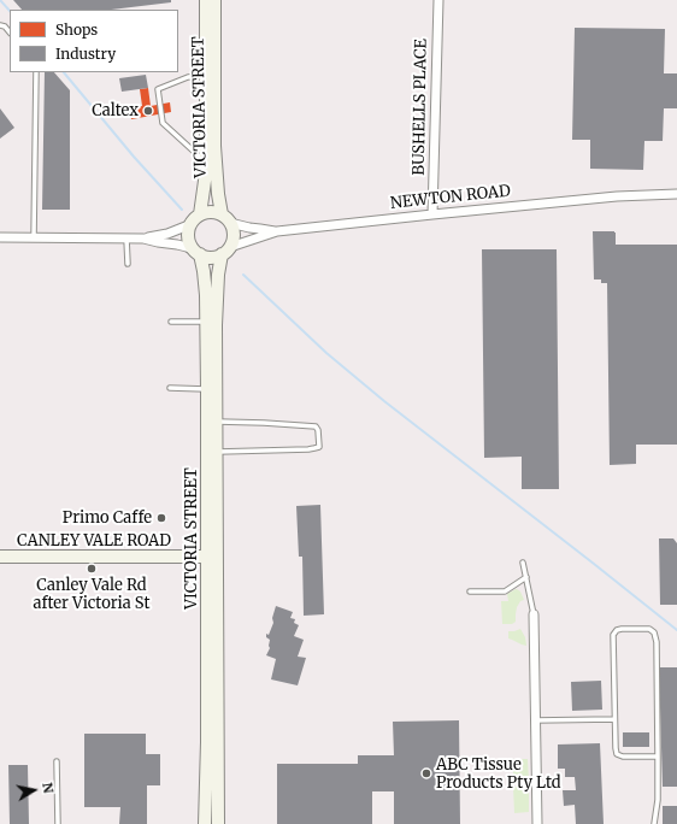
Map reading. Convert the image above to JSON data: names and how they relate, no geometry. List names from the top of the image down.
{
  "streets": {
    "main road": ["VICTORIA STREET", "CANLEY VALE ROAD"],
    "street": ["BUSHELLS PLACE", "NEWTON ROAD"]
  },
  "crossings": [
    ["VICTORIA STREET", "NEWTON ROAD"],
    ["VICTORIA STREET", "CANLEY VALE ROAD"],
    ["BUSHELLS PLACE", "NEWTON ROAD"]
  ],
  "places": [
    "Caltex",
    "Primo Caffe",
    "Canley Vale Rd after Victoria St",
    "ABC Tissue Products Pty Ltd"
  ],
  "legend": ["Shops", "Industry"],
  "north": "right"
}
